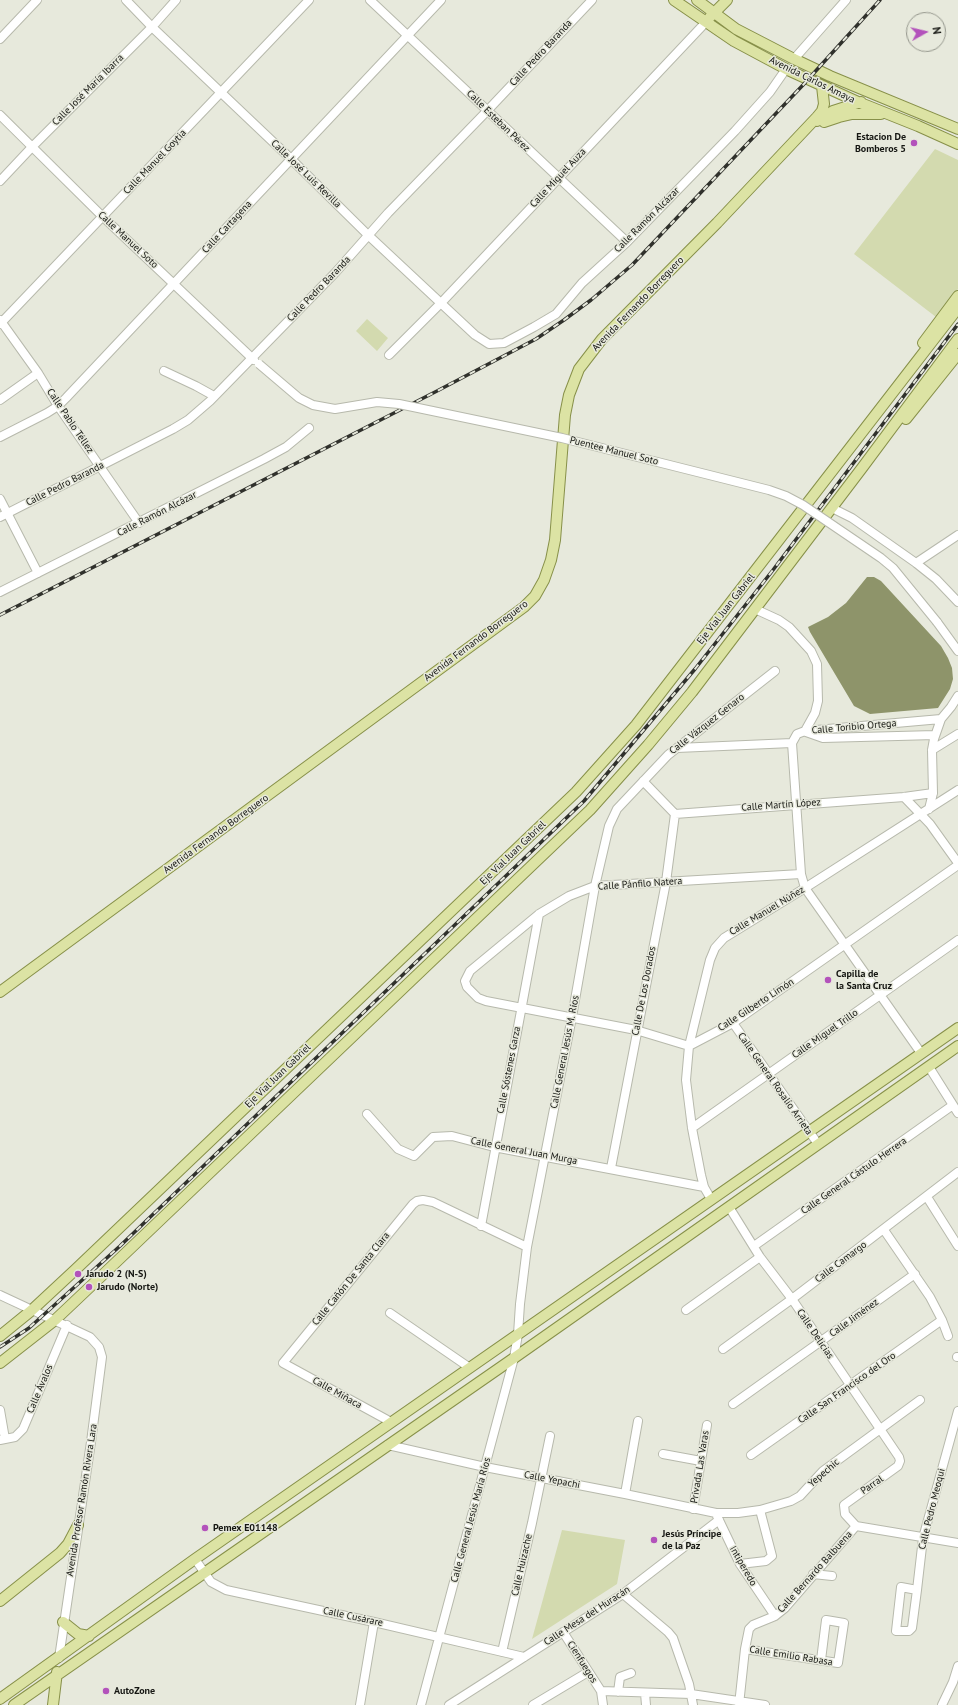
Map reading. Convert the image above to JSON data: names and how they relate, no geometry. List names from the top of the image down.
{
  "streets": {
    "main road": [
      "Avenida Carlos Amaya",
      "Calle Miguel Auza",
      "Avenida Fernando Borreguero",
      "Eje Vial Juan Gabriel",
      "Avenida Profesor Ramón Rivera Lara"
    ],
    "street": [
      "Calle Pedro Baranda",
      "Calle José María Ibarra",
      "Calle Esteban Pérez",
      "Calle Manuel Goytia",
      "Calle José Luis Revilla",
      "Calle Ramón Alcázar",
      "Calle Cartagena",
      "Calle Manuel Soto",
      "Calle Pablo Téllez",
      "Puentee Manuel Soto",
      "Calle Vázquez Genaro",
      "Calle Toribio Ortega",
      "Calle Martín López",
      "Calle Pánfilo Natera",
      "Calle Manuel Núñez",
      "Calle De Los Dorados",
      "Calle Gilberto Limón",
      "Calle Miguel Trillo",
      "Calle General Jesús M. Ríos",
      "Calle Sóstenes Garza",
      "Calle General Rosalío Arrieta",
      "Calle General Juan Murga",
      "Calle General Cástulo Herrera",
      "Calle Camargo",
      "Calle Cañón De Santa Clara",
      "Calle Jiménez",
      "Calle Delicias",
      "Calle San Francisco del Oro",
      "Calle Ávalos",
      "Calle Miñaca",
      "Privada Las Varas",
      "Yepechic",
      "Calle Yepachi",
      "Parral",
      "Calle Pedro Meoqui",
      "Calle General Jesús María Ríos",
      "Calle Huizache",
      "Intiperedo",
      "Calle Bernardo Balbuena",
      "Calle Mesa del Huracán",
      "Calle Cusárare",
      "Calle Emilio Rabasa",
      "Cienfuegos"
    ]
  },
  "crossings": [
    ["Calle Pedro Baranda", "Calle Esteban Pérez"],
    ["Calle Pedro Baranda", "Calle José Luis Revilla"],
    ["Calle Pedro Baranda", "Calle Manuel Soto"],
    ["Calle Pedro Baranda", "Calle Pablo Téllez"],
    ["Avenida Carlos Amaya", "Calle Miguel Auza"],
    ["Avenida Carlos Amaya", "Calle Ramón Alcázar"],
    ["Calle José María Ibarra", "Calle José Luis Revilla"],
    ["Calle José María Ibarra", "Calle Manuel Soto"],
    ["Calle Esteban Pérez", "Calle Miguel Auza"],
    ["Calle Esteban Pérez", "Calle Ramón Alcázar"],
    ["Calle Esteban Pérez", "Calle Cartagena"],
    ["Calle Manuel Goytia", "Calle José Luis Revilla"],
    ["Calle Manuel Goytia", "Calle Manuel Soto"],
    ["Calle Manuel Goytia", "Calle Pablo Téllez"],
    ["Calle José Luis Revilla", "Calle Miguel Auza"],
    ["Calle José Luis Revilla", "Calle Ramón Alcázar"],
    ["Calle José Luis Revilla", "Calle Cartagena"],
    ["Calle Ramón Alcázar", "Calle Pablo Téllez"],
    ["Calle Cartagena", "Calle Manuel Soto"],
    ["Calle Cartagena", "Calle Pablo Téllez"],
    ["Calle Manuel Soto", "Puentee Manuel Soto"],
    ["Eje Vial Juan Gabriel", "Avenida Profesor Ramón Rivera Lara"],
    ["Calle Vázquez Genaro", "Calle General Jesús M. Ríos"],
    ["Calle Martín López", "Calle De Los Dorados"],
    ["Calle Pánfilo Natera", "Calle De Los Dorados"],
    ["Calle Pánfilo Natera", "Calle General Jesús M. Ríos"],
    ["Calle Pánfilo Natera", "Calle Sóstenes Garza"],
    ["Calle Manuel Núñez", "Calle Gilberto Limón"],
    ["Calle Manuel Núñez", "Calle Miguel Trillo"],
    ["Calle Manuel Núñez", "Calle General Juan Murga"],
    ["Calle De Los Dorados", "Calle General Juan Murga"],
    ["Calle Gilberto Limón", "Calle General Rosalío Arrieta"],
    ["Calle Miguel Trillo", "Calle General Rosalío Arrieta"],
    ["Calle General Jesús M. Ríos", "Calle General Juan Murga"],
    ["Calle General Jesús M. Ríos", "Calle General Jesús María Ríos"],
    ["Calle Sóstenes Garza", "Calle General Juan Murga"],
    ["Calle Sóstenes Garza", "Calle Cañón De Santa Clara"],
    ["Calle General Cástulo Herrera", "Calle Delicias"],
    ["Calle Camargo", "Calle Delicias"],
    ["Calle Cañón De Santa Clara", "Calle Miñaca"],
    ["Calle Jiménez", "Calle Delicias"],
    ["Calle Delicias", "Calle San Francisco del Oro"],
    ["Calle Delicias", "Yepechic"],
    ["Calle Delicias", "Parral"],
    ["Calle Ávalos", "Avenida Profesor Ramón Rivera Lara"],
    ["Privada Las Varas", "Calle Yepachi"],
    ["Yepechic", "Calle Yepachi"],
    ["Yepechic", "Intiperedo"],
    ["Yepechic", "Calle Mesa del Huracán"],
    ["Calle Yepachi", "Calle General Jesús María Ríos"],
    ["Calle Yepachi", "Calle Huizache"],
    ["Calle Yepachi", "Intiperedo"],
    ["Calle Yepachi", "Calle Mesa del Huracán"],
    ["Parral", "Calle Bernardo Balbuena"],
    ["Calle General Jesús María Ríos", "Calle Cusárare"],
    ["Calle Huizache", "Calle Cusárare"],
    ["Intiperedo", "Calle Bernardo Balbuena"],
    ["Intiperedo", "Calle Mesa del Huracán"],
    ["Calle Bernardo Balbuena", "Calle Emilio Rabasa"],
    ["Calle Mesa del Huracán", "Calle Cusárare"],
    ["Calle Mesa del Huracán", "Cienfuegos"]
  ],
  "places": [
    "Estacion De Bomberos 5",
    "Capilla de la Santa Cruz",
    "Jarudo 2 (N-S)",
    "Jarudo (Norte)",
    "Pemex E01148",
    "Jesús Príncipe de la Paz",
    "AutoZone"
  ],
  "north": "right"
}
